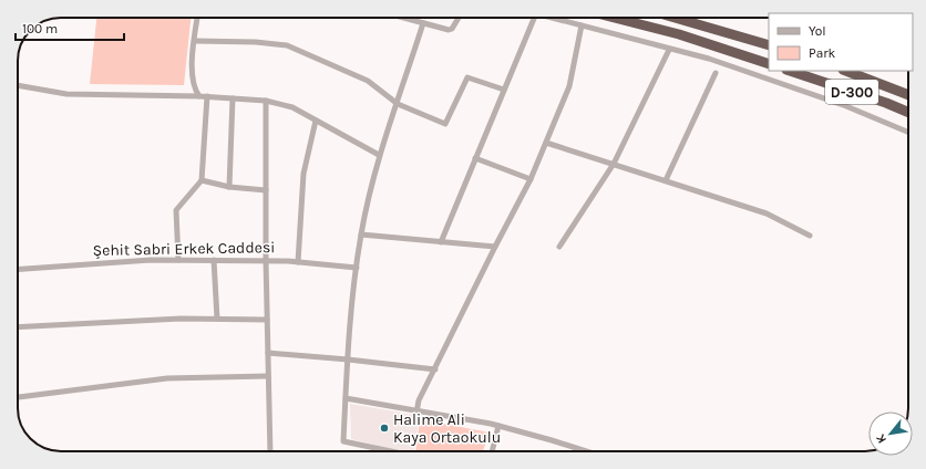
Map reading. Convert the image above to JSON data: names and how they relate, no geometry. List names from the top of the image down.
{
  "streets": {
    "highway": ["D-300"],
    "street": ["Şehit Sabri Erkek Caddesi"]
  },
  "places": ["Halime Ali Kaya Ortaokulu"],
  "legend": ["Yol", "Park"],
  "scale_bar": "100 m",
  "north": "bottom left"
}
